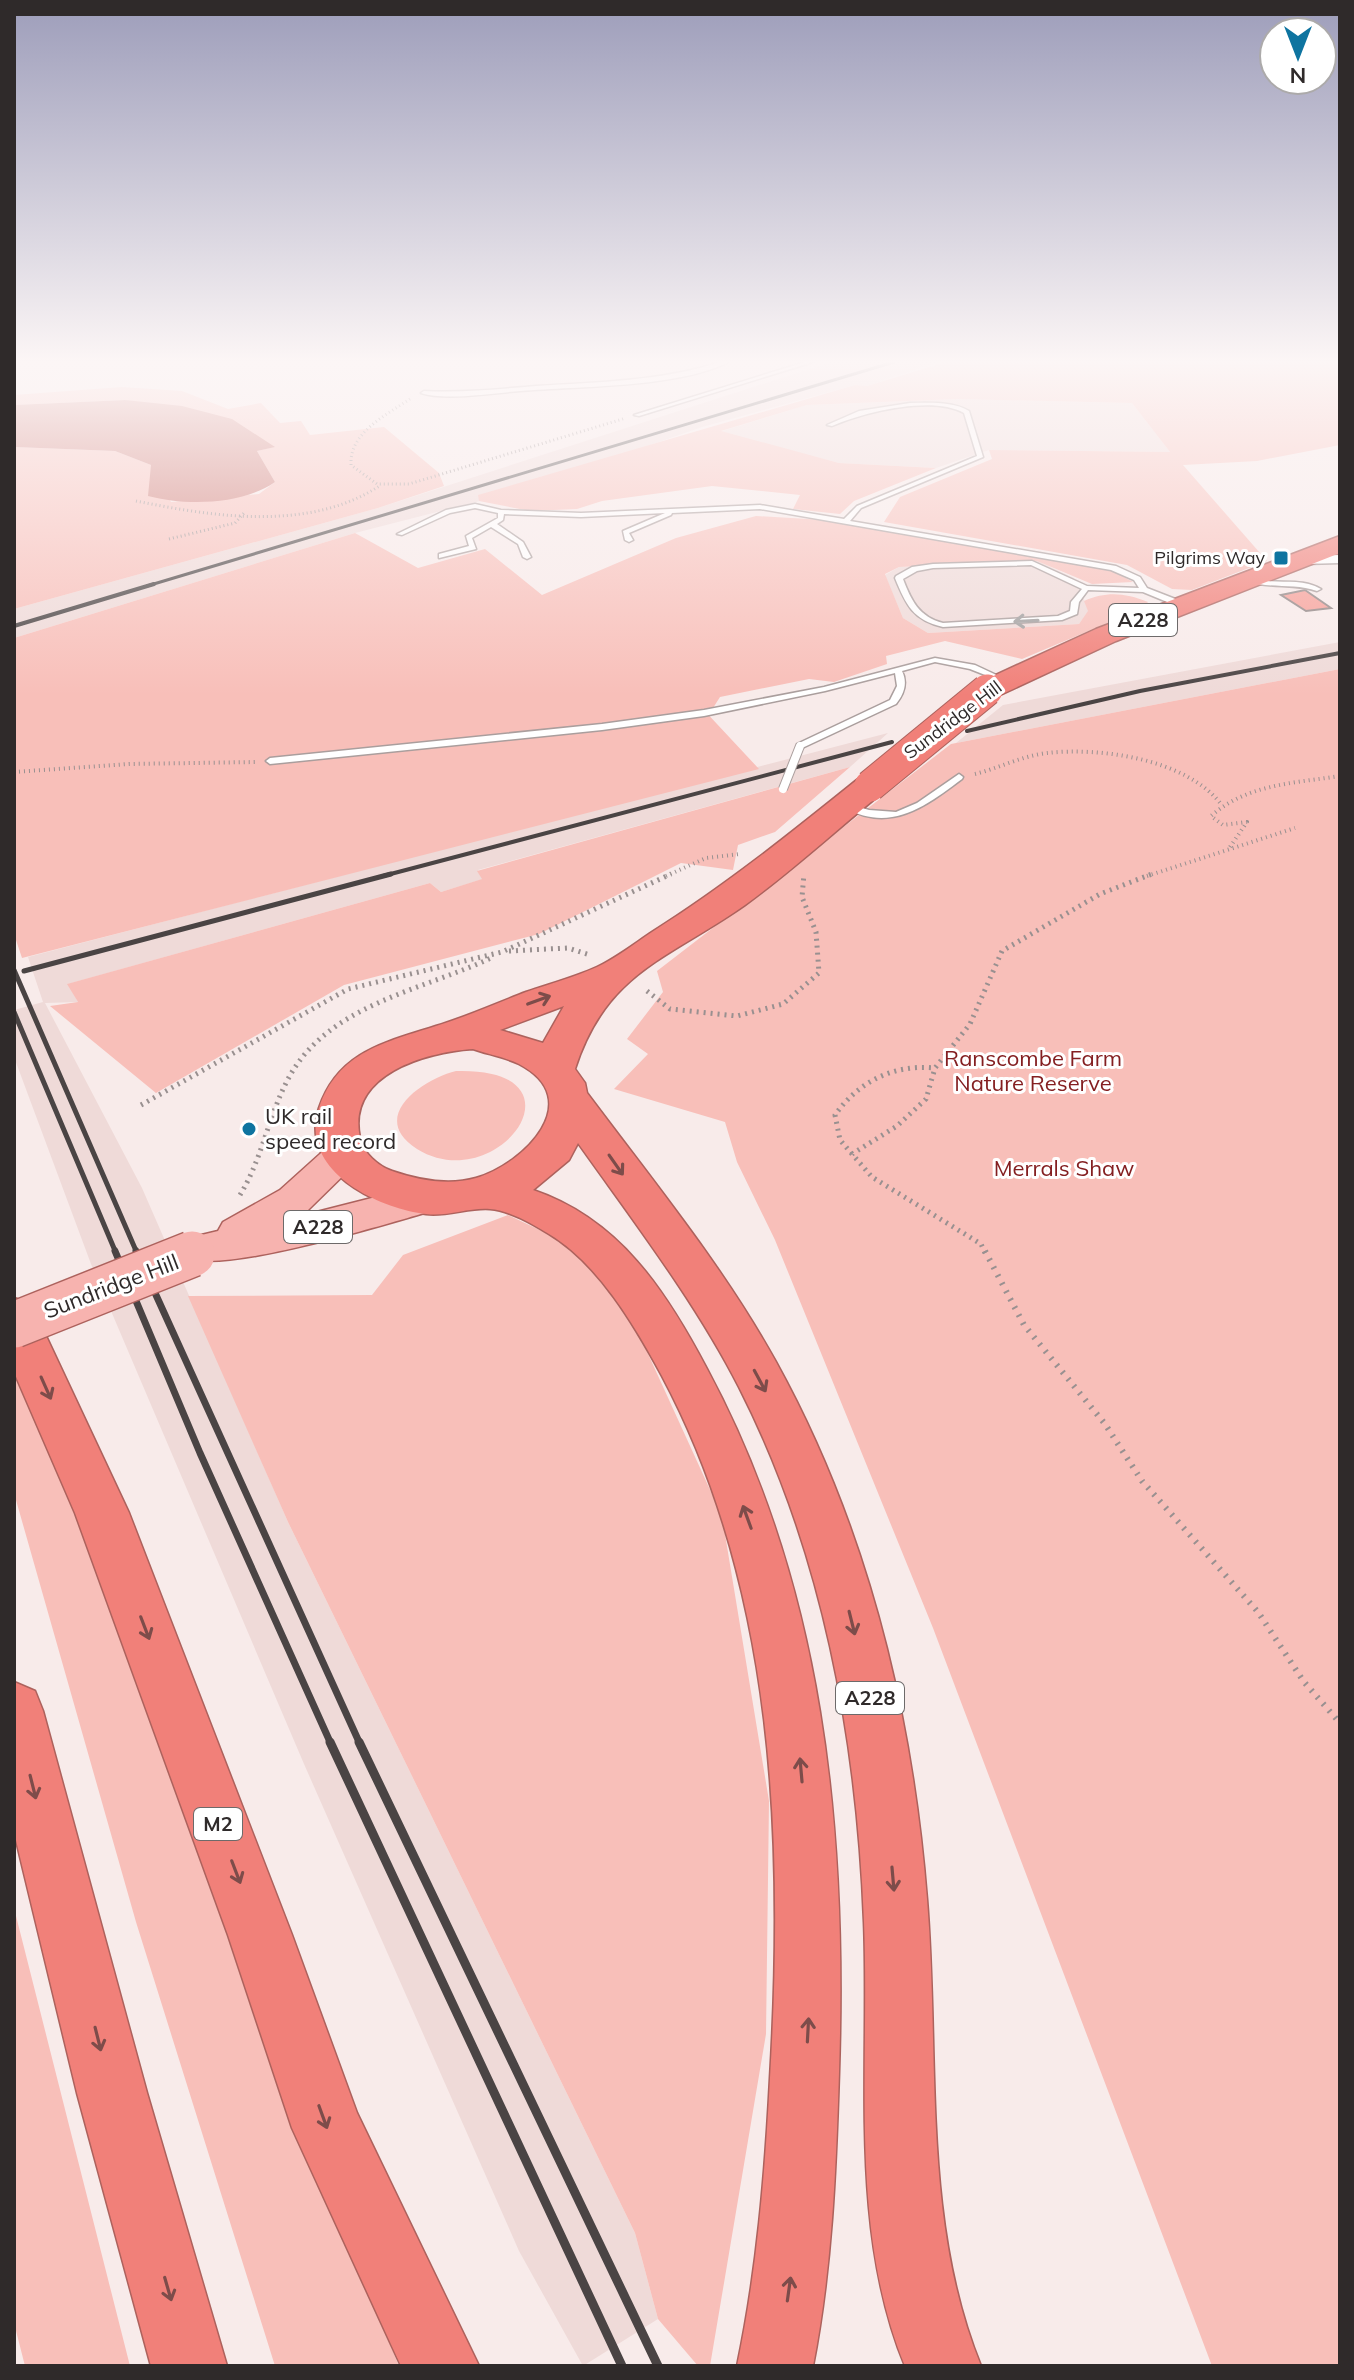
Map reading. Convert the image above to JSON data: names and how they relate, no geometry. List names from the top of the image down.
{
  "streets": {
    "highway": ["A228", "Sundridge Hill", "M2"]
  },
  "crossings": [
    ["A228", "Sundridge Hill"]
  ],
  "parks": ["Ranscombe Farm Nature Reserve", "Merrals Shaw"],
  "places": {
    "transit": ["Pilgrims Way"],
    "other": ["UK rail speed record"]
  },
  "north": "bottom"
}
